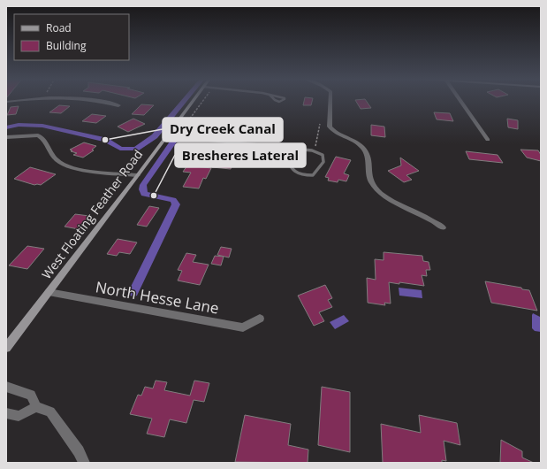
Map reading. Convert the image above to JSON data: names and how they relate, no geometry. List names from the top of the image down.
{
  "streets": {
    "main road": ["West Floating Feather Road"],
    "street": ["North Hesse Lane"]
  },
  "crossings": [
    ["West Floating Feather Road", "North Hesse Lane"]
  ],
  "places": ["Dry Creek Canal", "Bresheres Lateral"],
  "legend": ["Road", "Building"]
}
